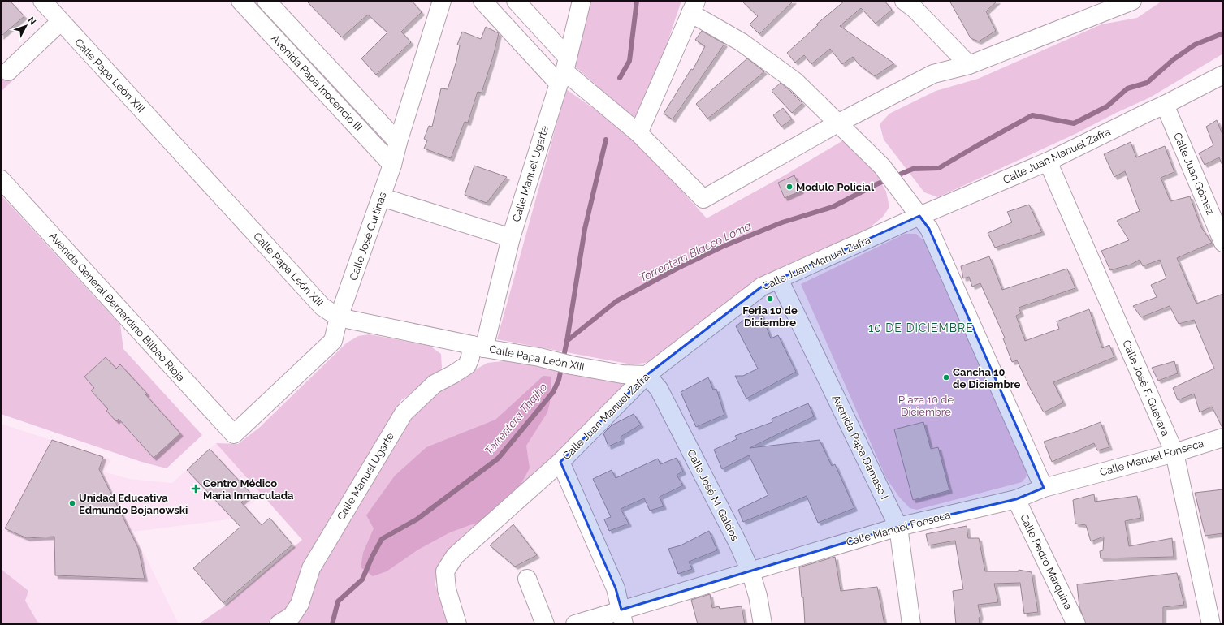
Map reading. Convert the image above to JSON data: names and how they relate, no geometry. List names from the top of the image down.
{
  "streets": {
    "street": [
      "Calle Papa León XIII",
      "Avenida Papa Inocencio III",
      "Calle Juan Manuel Zafra",
      "Calle Manuel Ugarte",
      "Calle Juan Gómez",
      "Calle José Curtinas",
      "Avenida General Bernardino Bilbao Rioja",
      "Calle José F. Guevara",
      "Avenida Papa Damaso I",
      "Calle Manuel Fonseca",
      "Calle José M. Galdos",
      "Calle Pedro Marquina"
    ]
  },
  "crossings": [
    ["Calle Papa León XIII", "Calle Juan Manuel Zafra"],
    ["Calle Papa León XIII", "Calle Manuel Ugarte"],
    ["Calle Papa León XIII", "Calle José Curtinas"],
    ["Calle Papa León XIII", "Calle José M. Galdos"],
    ["Avenida Papa Inocencio III", "Calle José Curtinas"],
    ["Calle Juan Manuel Zafra", "Calle Juan Gómez"],
    ["Calle Juan Manuel Zafra", "Calle José F. Guevara"],
    ["Calle Juan Manuel Zafra", "Avenida Papa Damaso I"],
    ["Calle Juan Manuel Zafra", "Calle José M. Galdos"],
    ["Calle José Curtinas", "Avenida General Bernardino Bilbao Rioja"],
    ["Calle José F. Guevara", "Calle Manuel Fonseca"],
    ["Avenida Papa Damaso I", "Calle Manuel Fonseca"],
    ["Calle Manuel Fonseca", "Calle José M. Galdos"],
    ["Calle Manuel Fonseca", "Calle Pedro Marquina"]
  ],
  "districts": ["10 DE DICIEMBRE"],
  "water": ["Torrentera Blacco Loma", "Torrentera Thajho"],
  "parks": ["Plaza 10 de Diciembre"],
  "places": {
    "other": [
      "Modulo Policial",
      "Feria 10 de Diciembre",
      "Cancha 10 de Diciembre",
      "Unidad Educativa Edmundo Bojanowski"
    ],
    "health": ["Centro Médico Maria Inmaculada"]
  },
  "north": "top right"
}
